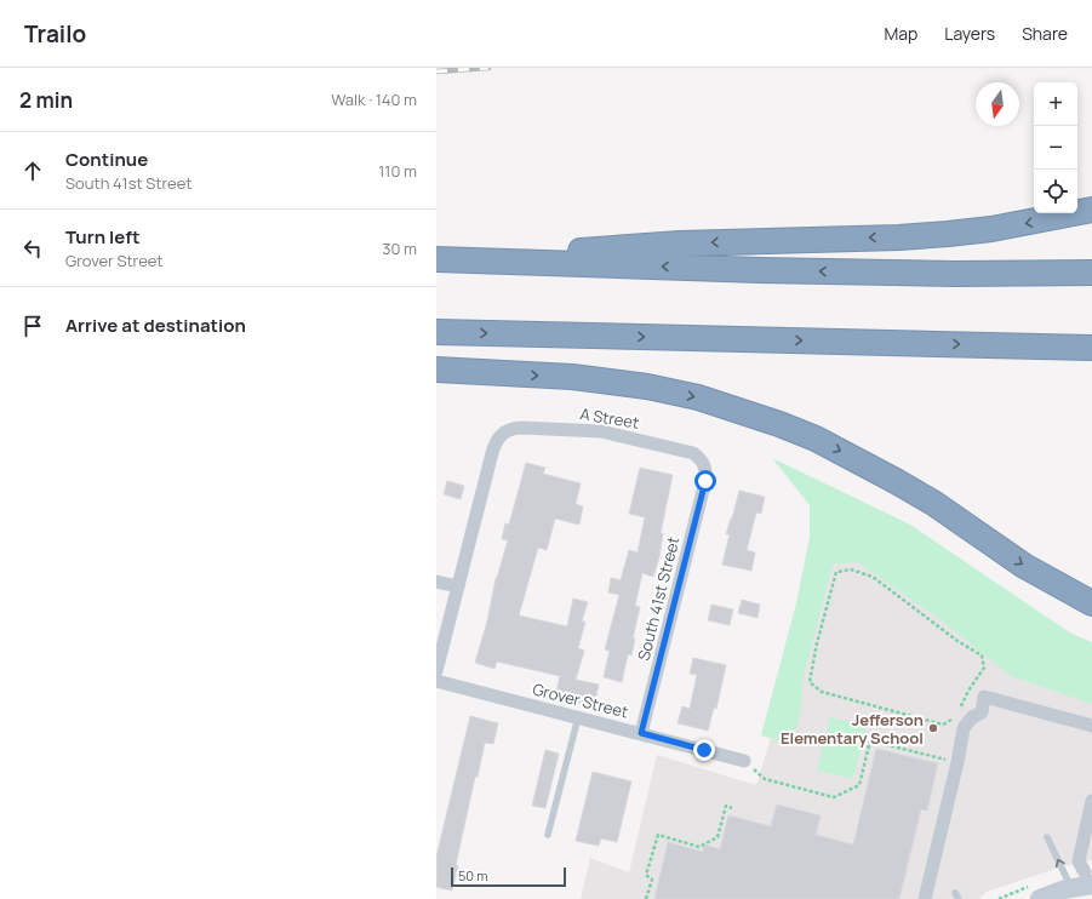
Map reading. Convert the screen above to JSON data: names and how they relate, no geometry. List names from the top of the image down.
{
  "streets": {
    "street": ["A Street", "South 41st Street", "Grover Street"]
  },
  "crossings": [
    ["A Street", "South 41st Street"],
    ["South 41st Street", "Grover Street"]
  ],
  "places": ["Jefferson Elementary School"],
  "scale_bar": "50 m",
  "north": "bottom",
  "page": {
    "header": "Trailo",
    "nav": ["Map", "Layers", "Share"],
    "heading": ["2 min", "Walk · 140 m"],
    "map_buttons": ["+", "−"],
    "list": [
      ["Continue", "South 41st Street", "110 m"],
      ["Turn left", "Grover Street", "30 m"],
      "Arrive at destination"
    ],
    "scale": "50 m"
  }
}
